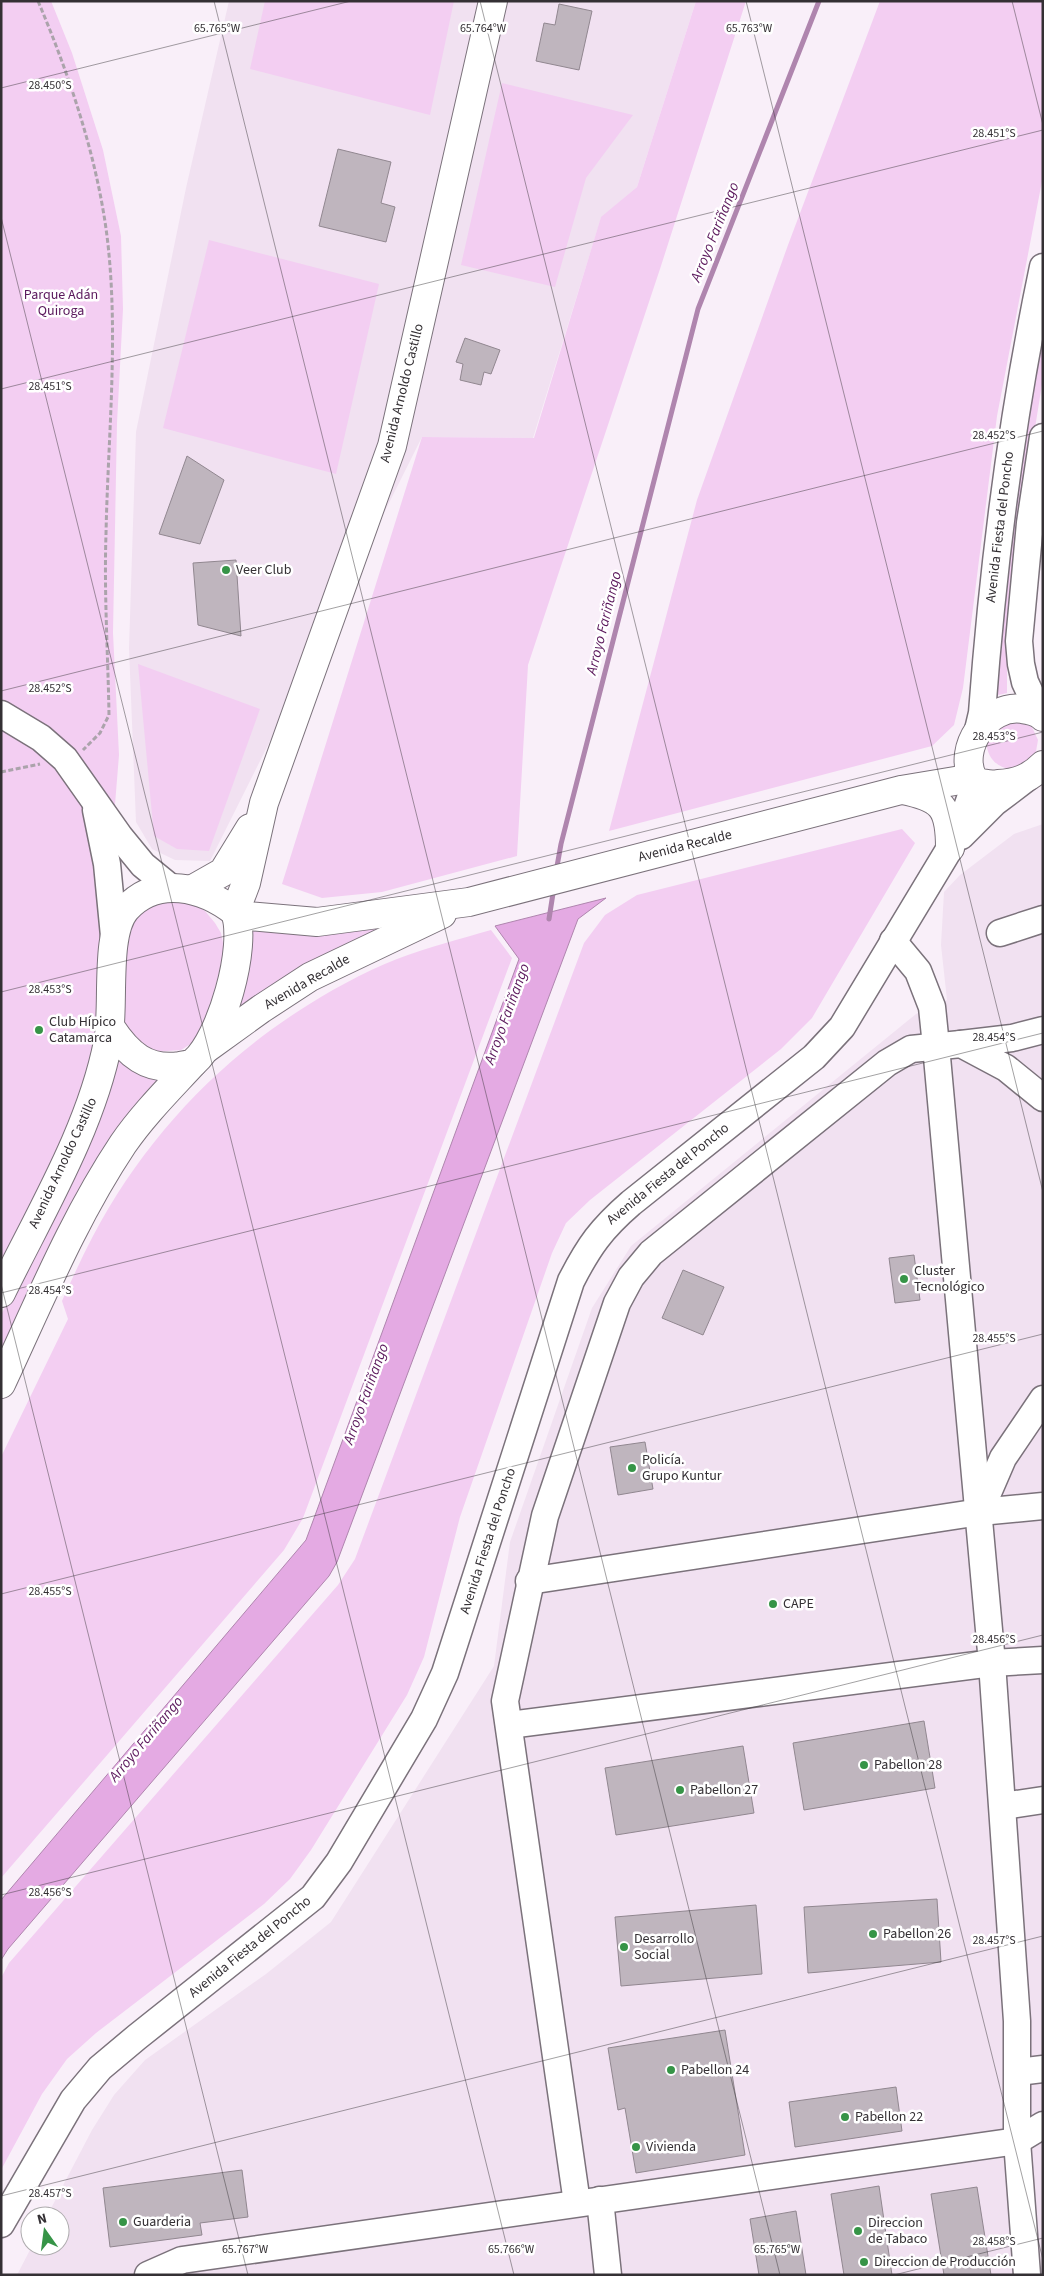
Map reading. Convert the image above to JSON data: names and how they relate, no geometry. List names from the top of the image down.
{
  "streets": {
    "main road": ["Avenida Arnoldo Castillo", "Avenida Recalde"],
    "street": ["Avenida Fiesta del Poncho"]
  },
  "crossings": [
    ["Avenida Arnoldo Castillo", "Avenida Recalde"],
    ["Avenida Fiesta del Poncho", "Avenida Recalde"]
  ],
  "water": ["Arroyo Fariñango"],
  "parks": ["Parque Adán Quiroga"],
  "places": [
    "Veer Club",
    "Club Hípico Catamarca",
    "Cluster Tecnológico",
    "Policía. Grupo Kuntur",
    "CAPE",
    "Pabellon 28",
    "Pabellon 27",
    "Pabellon 26",
    "Desarrollo Social",
    "Pabellon 24",
    "Pabellon 22",
    "Vivienda",
    "Guarderia",
    "Direccion de Tabaco",
    "Direccion de Producción"
  ],
  "north": "top",
  "coordinates": [
    "65.764°W",
    "65.765°W",
    "65.763°W",
    "28.450°S",
    "28.451°S",
    "28.452°S",
    "28.453°S",
    "28.454°S",
    "28.455°S",
    "28.456°S",
    "28.457°S",
    "28.458°S",
    "65.767°W",
    "65.766°W"
  ]
}
